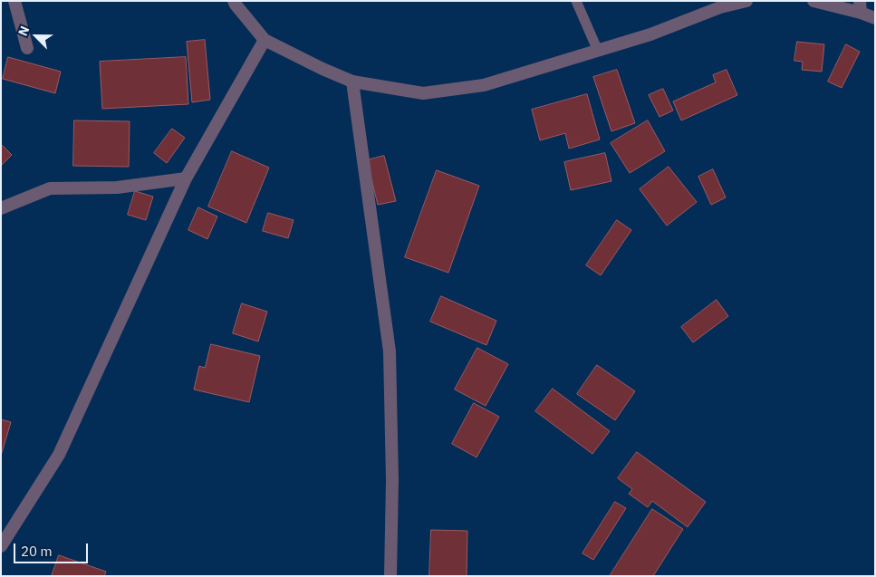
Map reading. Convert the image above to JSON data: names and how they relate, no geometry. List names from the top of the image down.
{
  "scale_bar": "20 m",
  "north": "top left"
}
